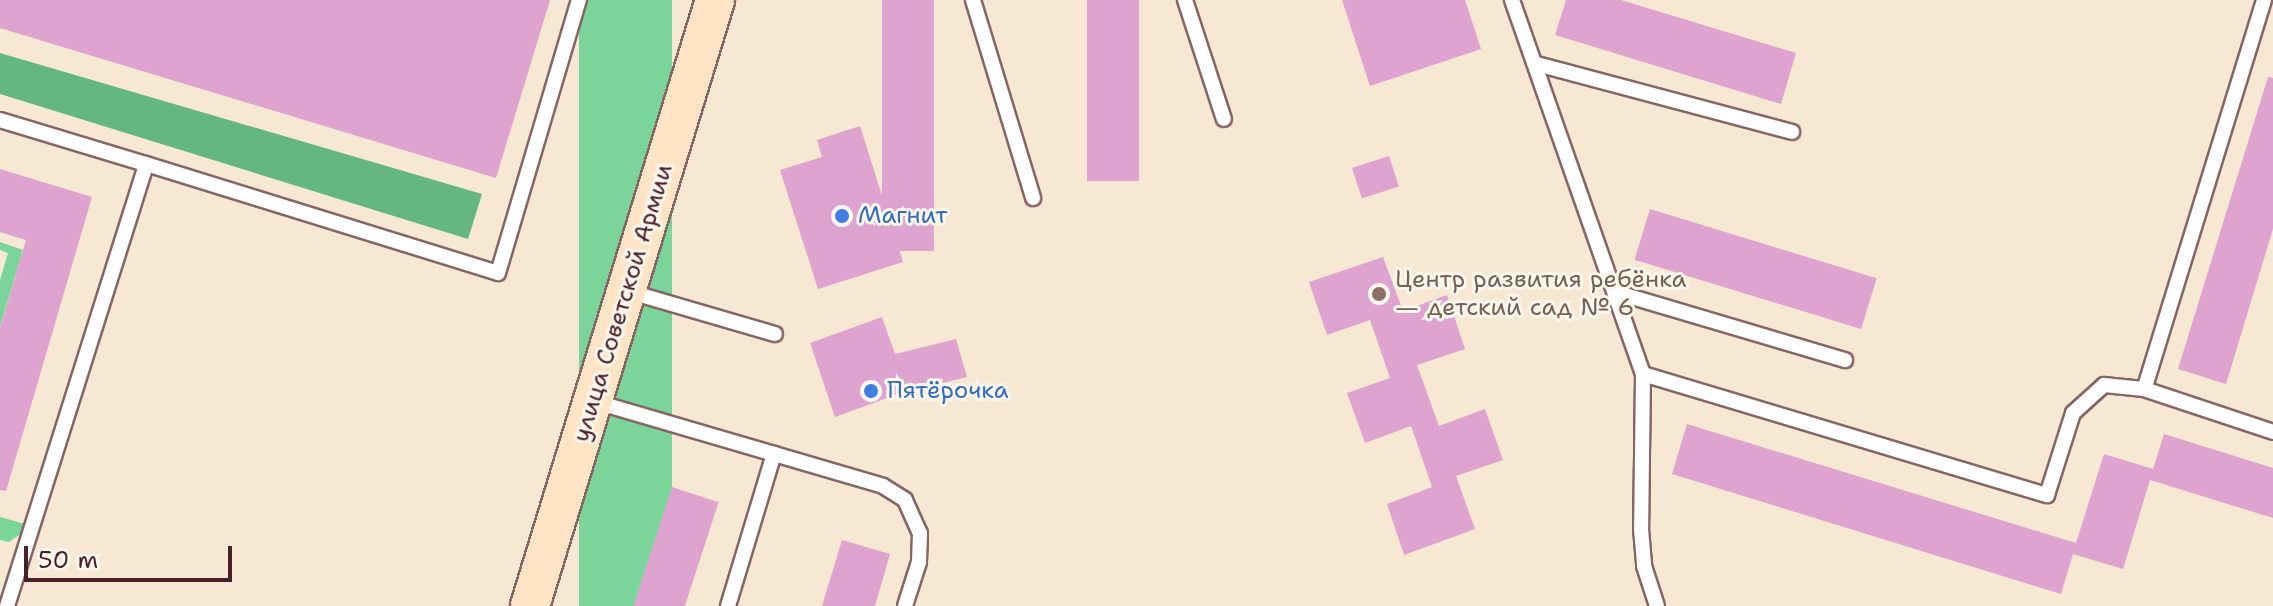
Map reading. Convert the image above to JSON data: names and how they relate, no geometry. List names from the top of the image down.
{
  "streets": {
    "main road": ["улица Советской Армии"]
  },
  "places": ["Магнит", "Центр развития ребёнка — детский сад № 6", "Пятёрочка"],
  "scale_bar": "50 m"
}
